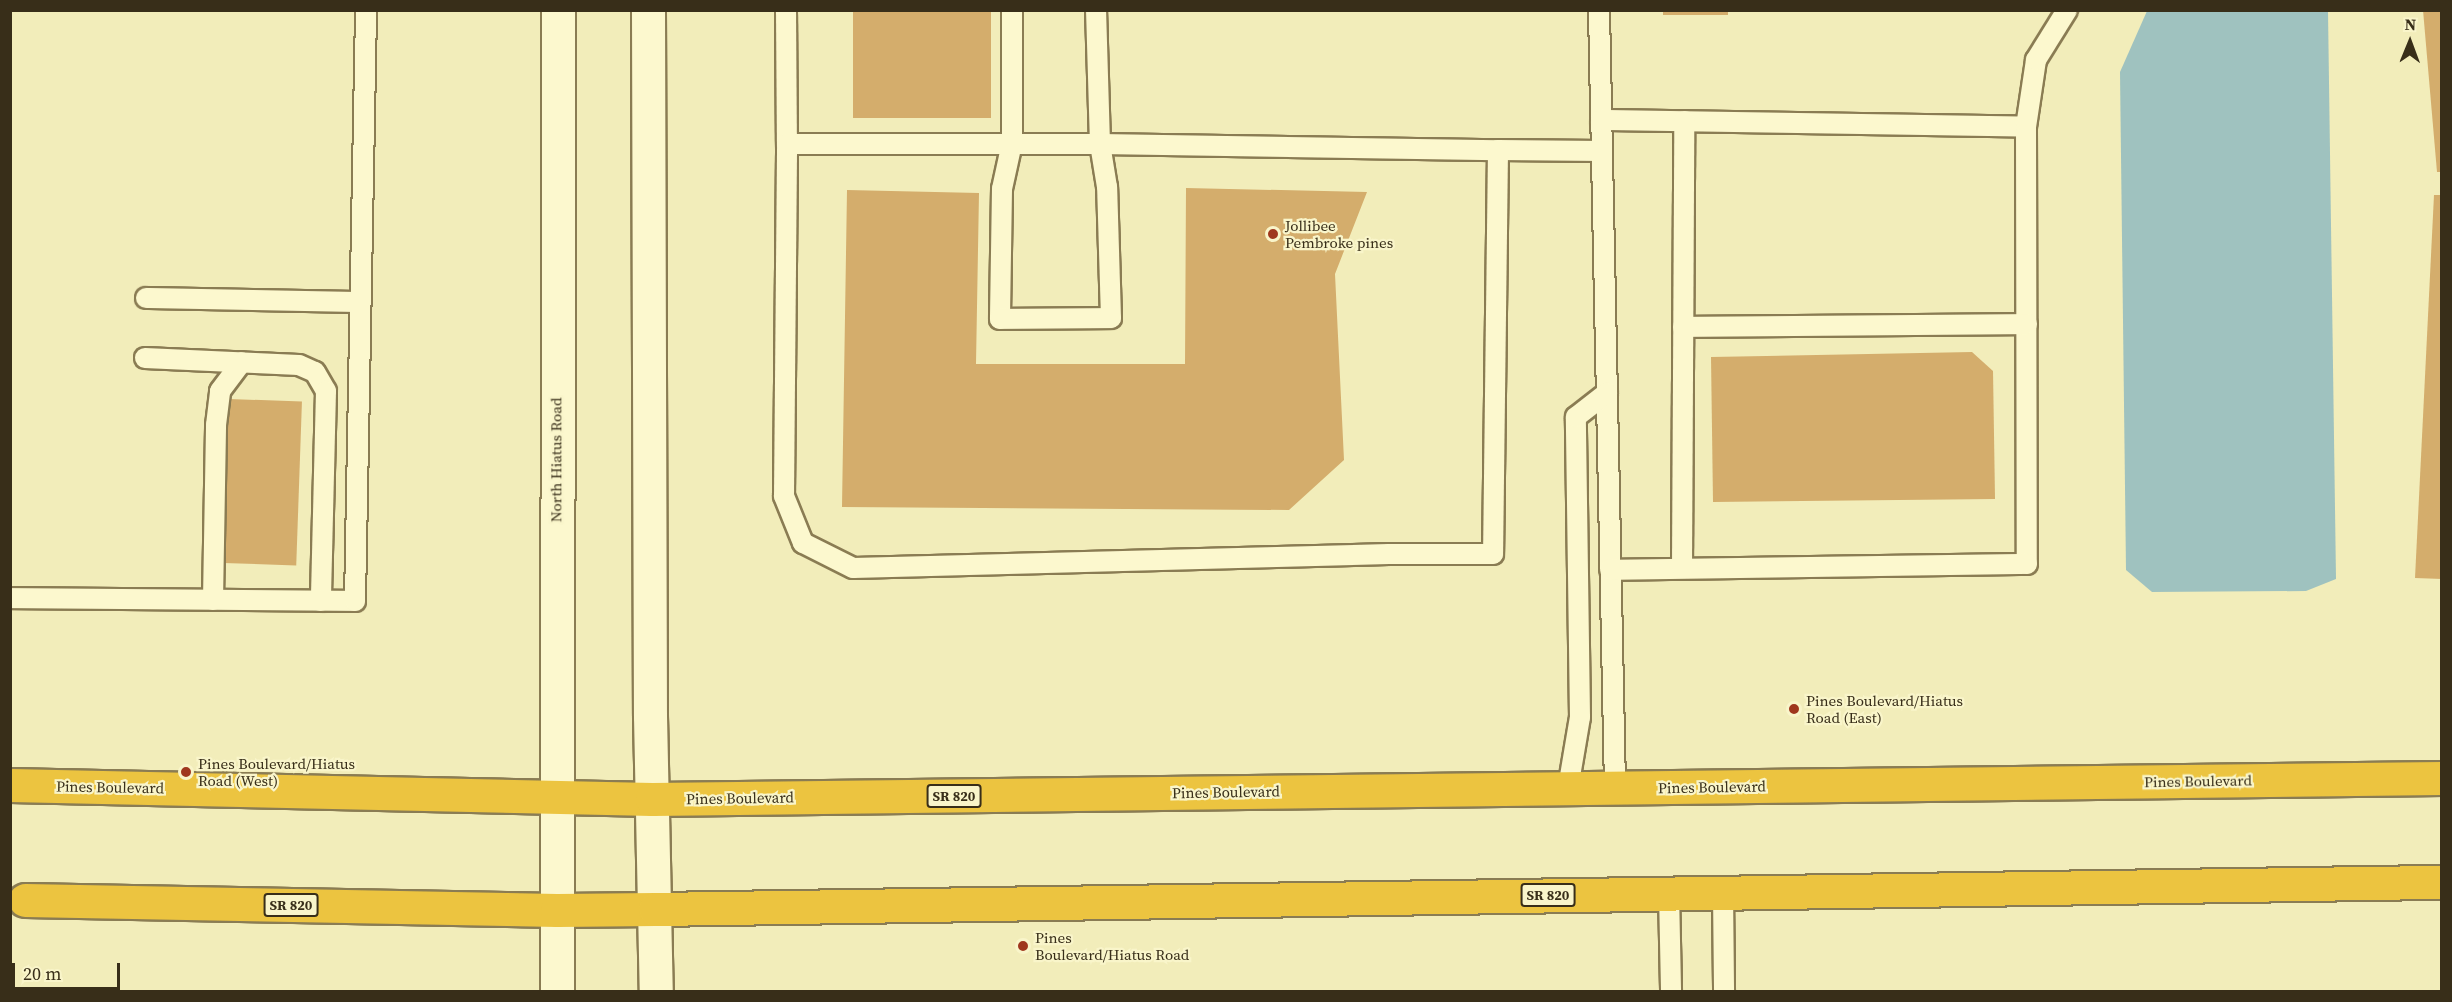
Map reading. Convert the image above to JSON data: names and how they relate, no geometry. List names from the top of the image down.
{
  "streets": {
    "highway": ["Pines Boulevard", "SR 820"],
    "main road": ["North Hiatus Road"]
  },
  "crossings": [
    ["North Hiatus Road", "Pines Boulevard"],
    ["North Hiatus Road", "SR 820"]
  ],
  "places": [
    "Jollibee Pembroke pines",
    "Pines Boulevard/Hiatus Road (East)",
    "Pines Boulevard/Hiatus Road (West)",
    "Pines Boulevard/Hiatus Road"
  ],
  "scale_bar": "20 m",
  "north": "top"
}
